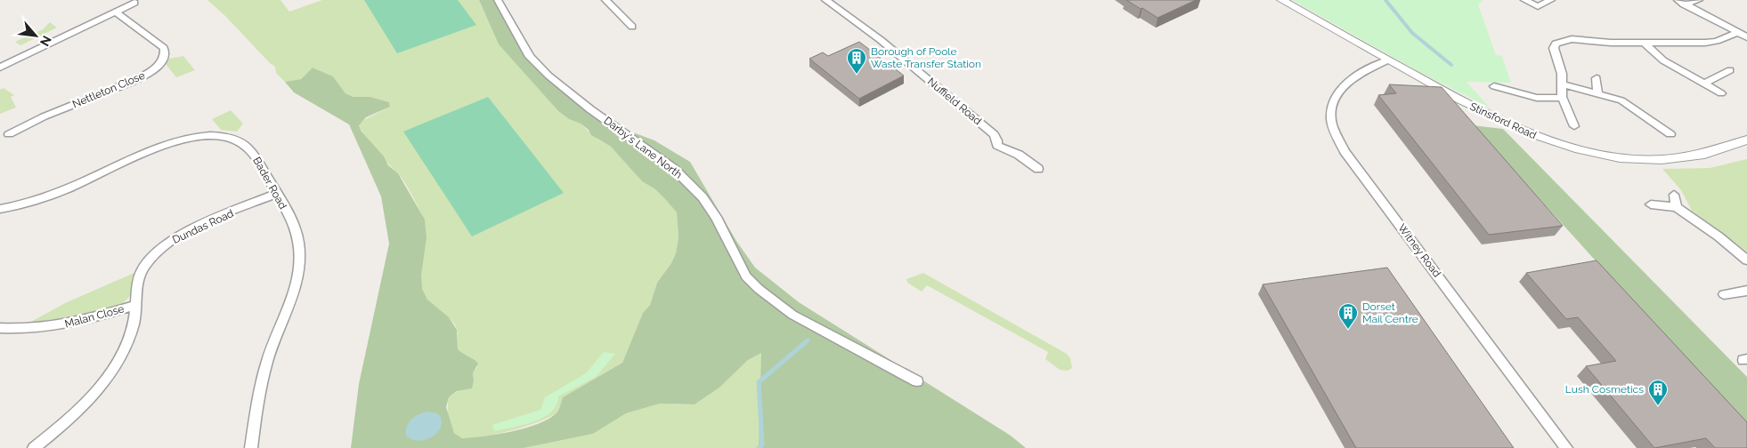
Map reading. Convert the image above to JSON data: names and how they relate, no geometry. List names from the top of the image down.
{
  "streets": {
    "street": [
      "Nettleton Close",
      "Nuffield Road",
      "Stinsford Road",
      "Darby's Lane North",
      "Bader Road",
      "Dundas Road",
      "Witney Road",
      "Malan Close"
    ]
  },
  "crossings": [
    ["Stinsford Road", "Witney Road"],
    ["Bader Road", "Dundas Road"],
    ["Dundas Road", "Malan Close"]
  ],
  "places": {
    "building": ["Borough of Poole Waste Transfer Station", "Dorset Mail Centre", "Lush Cosmetics"]
  },
  "north": "bottom right"
}
